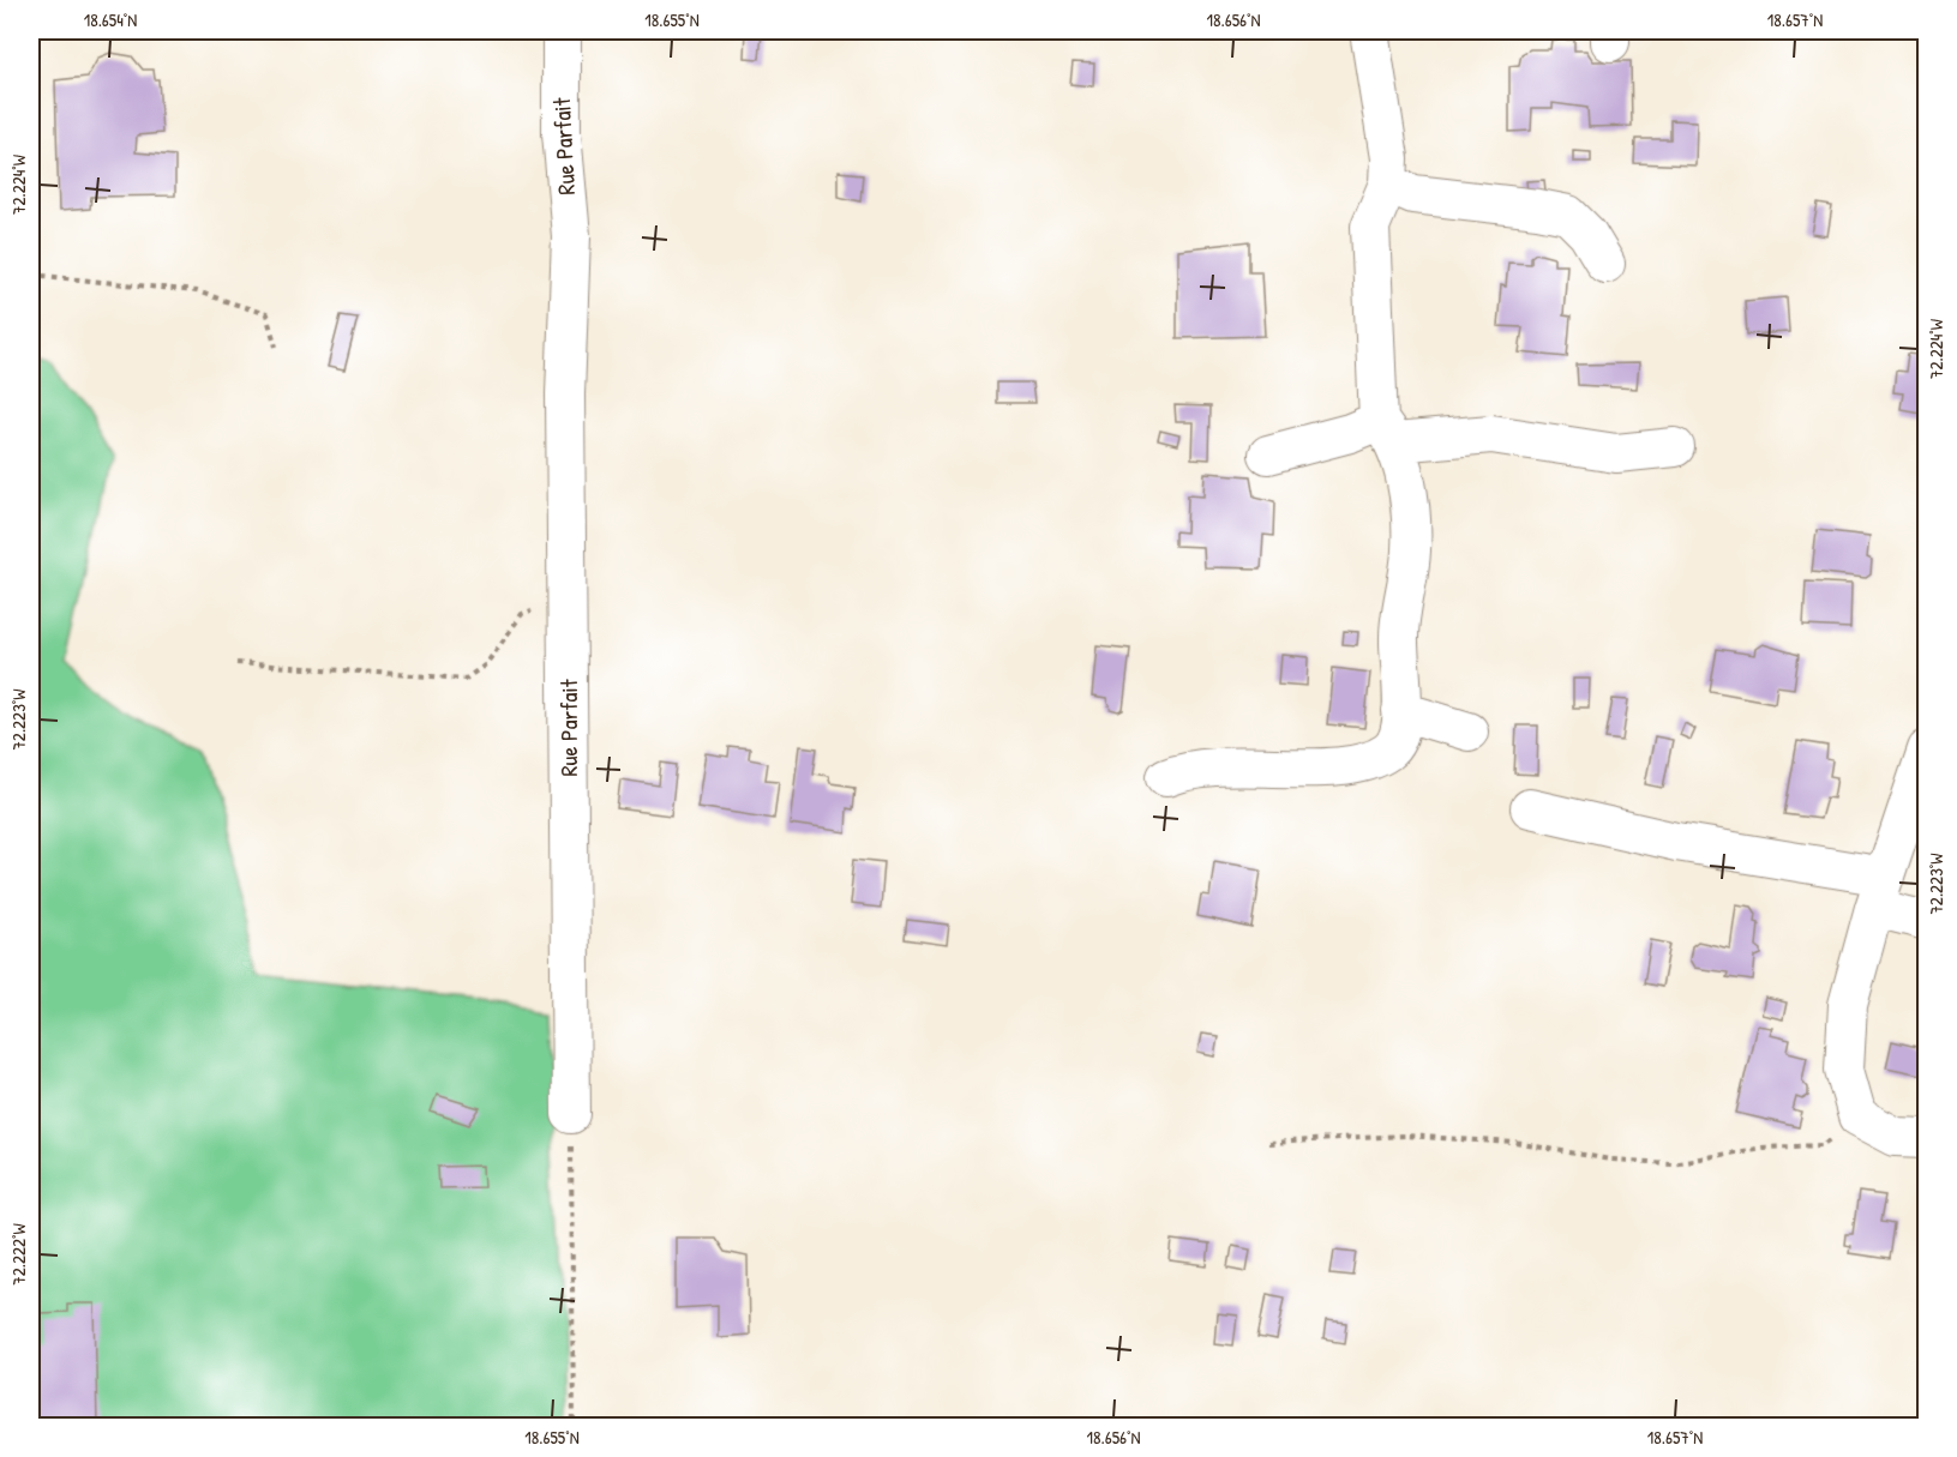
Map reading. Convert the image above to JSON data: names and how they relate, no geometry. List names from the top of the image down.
{
  "streets": {
    "street": ["Rue Parfait"]
  },
  "coordinates": [
    "18.654°N",
    "18.655°N",
    "18.656°N",
    "18.657°N",
    "72.224°W",
    "72.223°W",
    "72.222°W"
  ]
}
